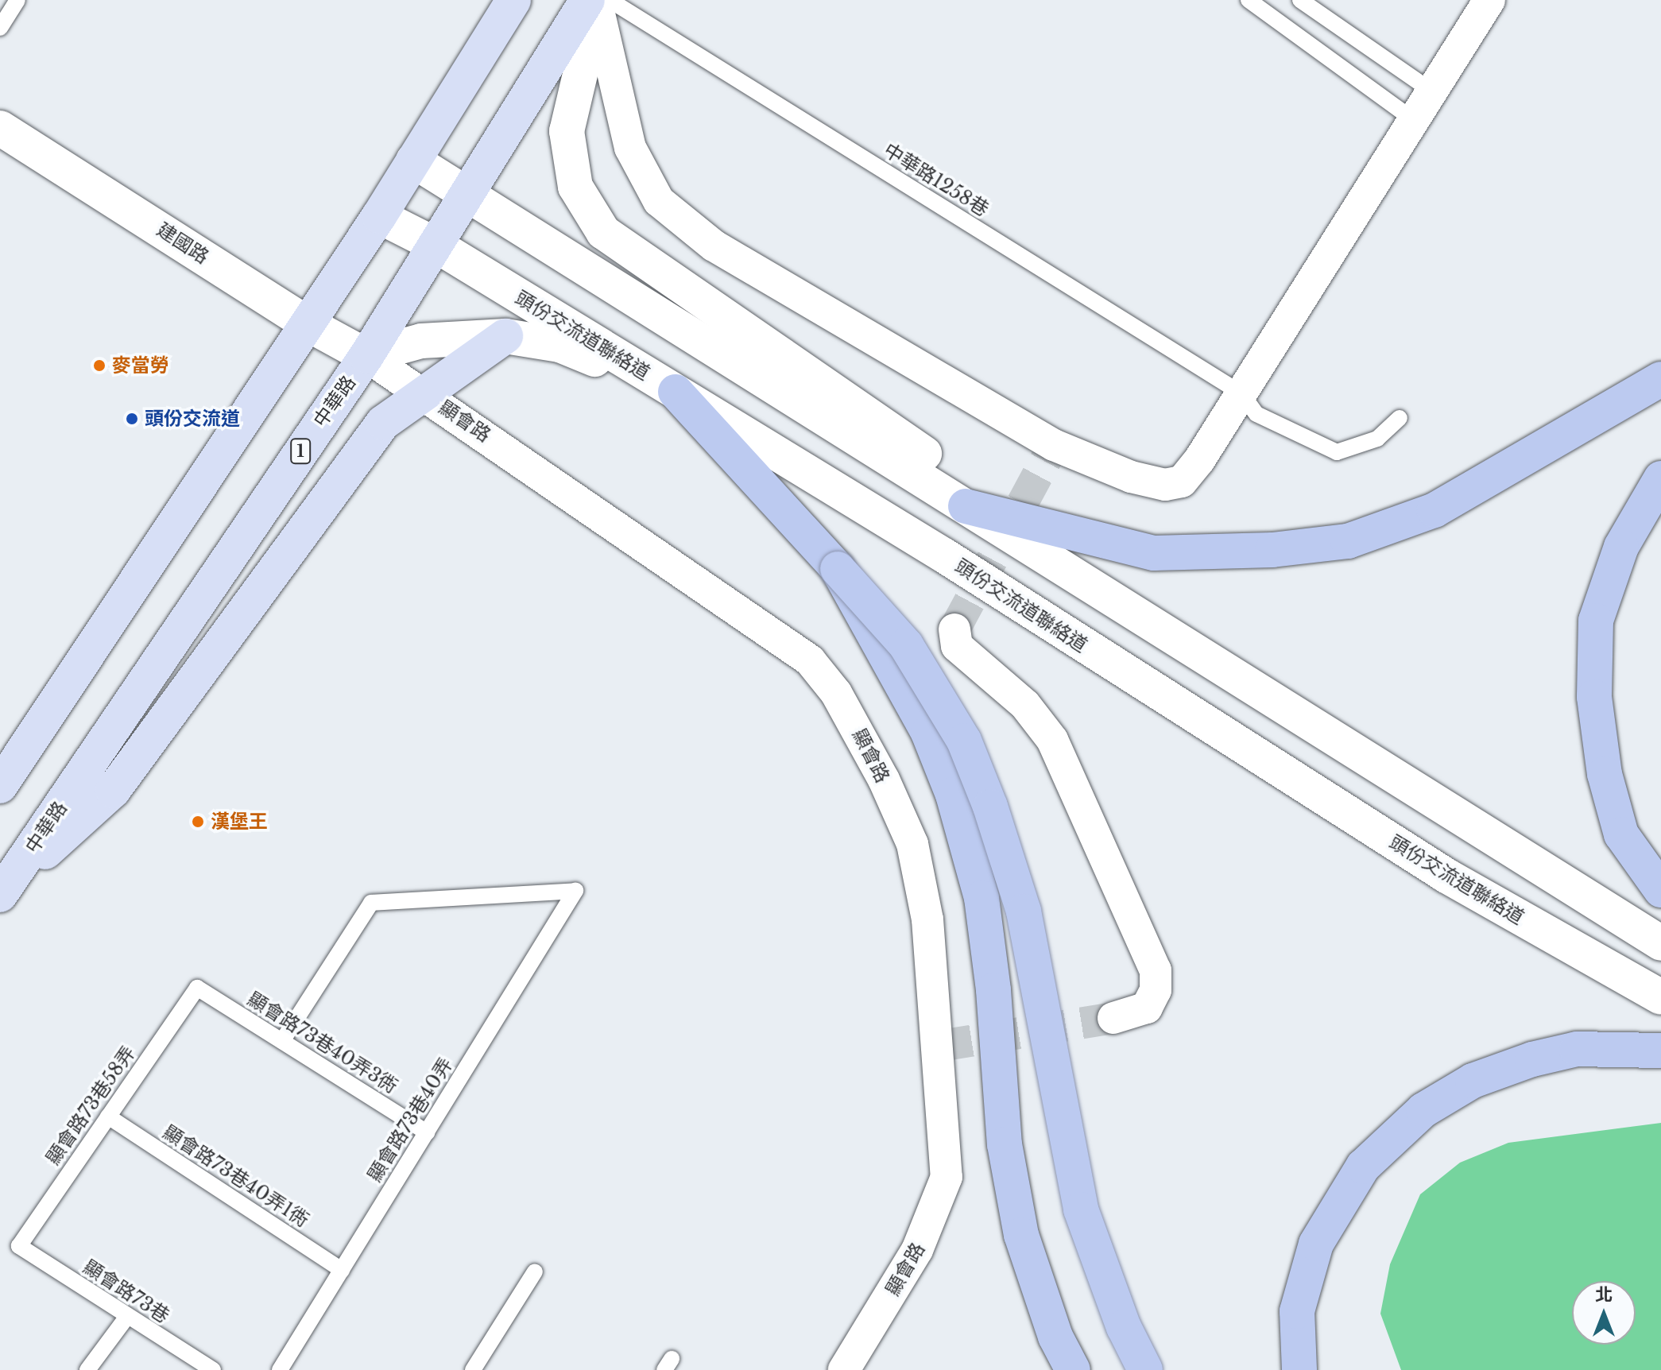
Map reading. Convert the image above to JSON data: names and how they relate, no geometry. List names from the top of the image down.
{
  "streets": {
    "main road": [
      "建國路",
      "頭份交流道聯絡道",
      "中華路",
      "1"
    ],
    "street": ["顯會路"],
    "lane": [
      "中華路1258巷",
      "顯會路73巷40弄3衖",
      "顯會路73巷58弄",
      "顯會路73巷40弄",
      "顯會路73巷40弄1衖",
      "顯會路73巷"
    ]
  },
  "crossings": [
    ["建國路", "中華路"],
    ["建國路", "顯會路"],
    ["頭份交流道聯絡道", "中華路"],
    ["中華路", "顯會路"],
    ["顯會路73巷40弄3衖", "顯會路73巷58弄"],
    ["顯會路73巷40弄3衖", "顯會路73巷40弄"],
    ["顯會路73巷58弄", "顯會路73巷40弄1衖"],
    ["顯會路73巷58弄", "顯會路73巷"],
    ["顯會路73巷40弄", "顯會路73巷40弄1衖"]
  ],
  "places": ["麥當勞", "頭份交流道", "漢堡王"],
  "north": "top"
}
